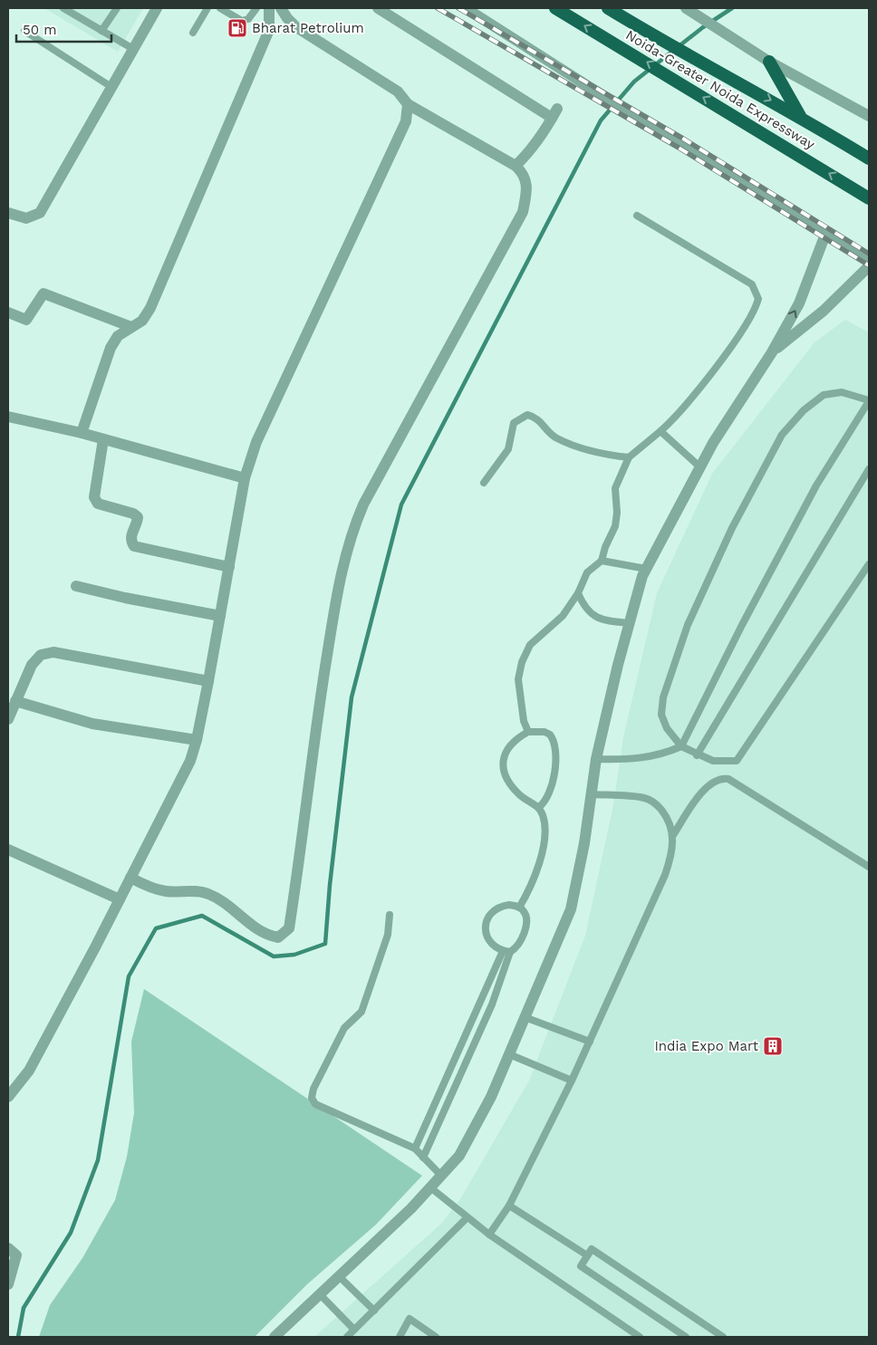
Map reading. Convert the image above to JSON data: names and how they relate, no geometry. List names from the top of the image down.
{
  "streets": {
    "highway": ["Noida-Greater Noida Expressway"]
  },
  "places": {
    "fuel station": ["Bharat Petrolium"],
    "building": ["India Expo Mart"]
  },
  "scale_bar": "50 m"
}
